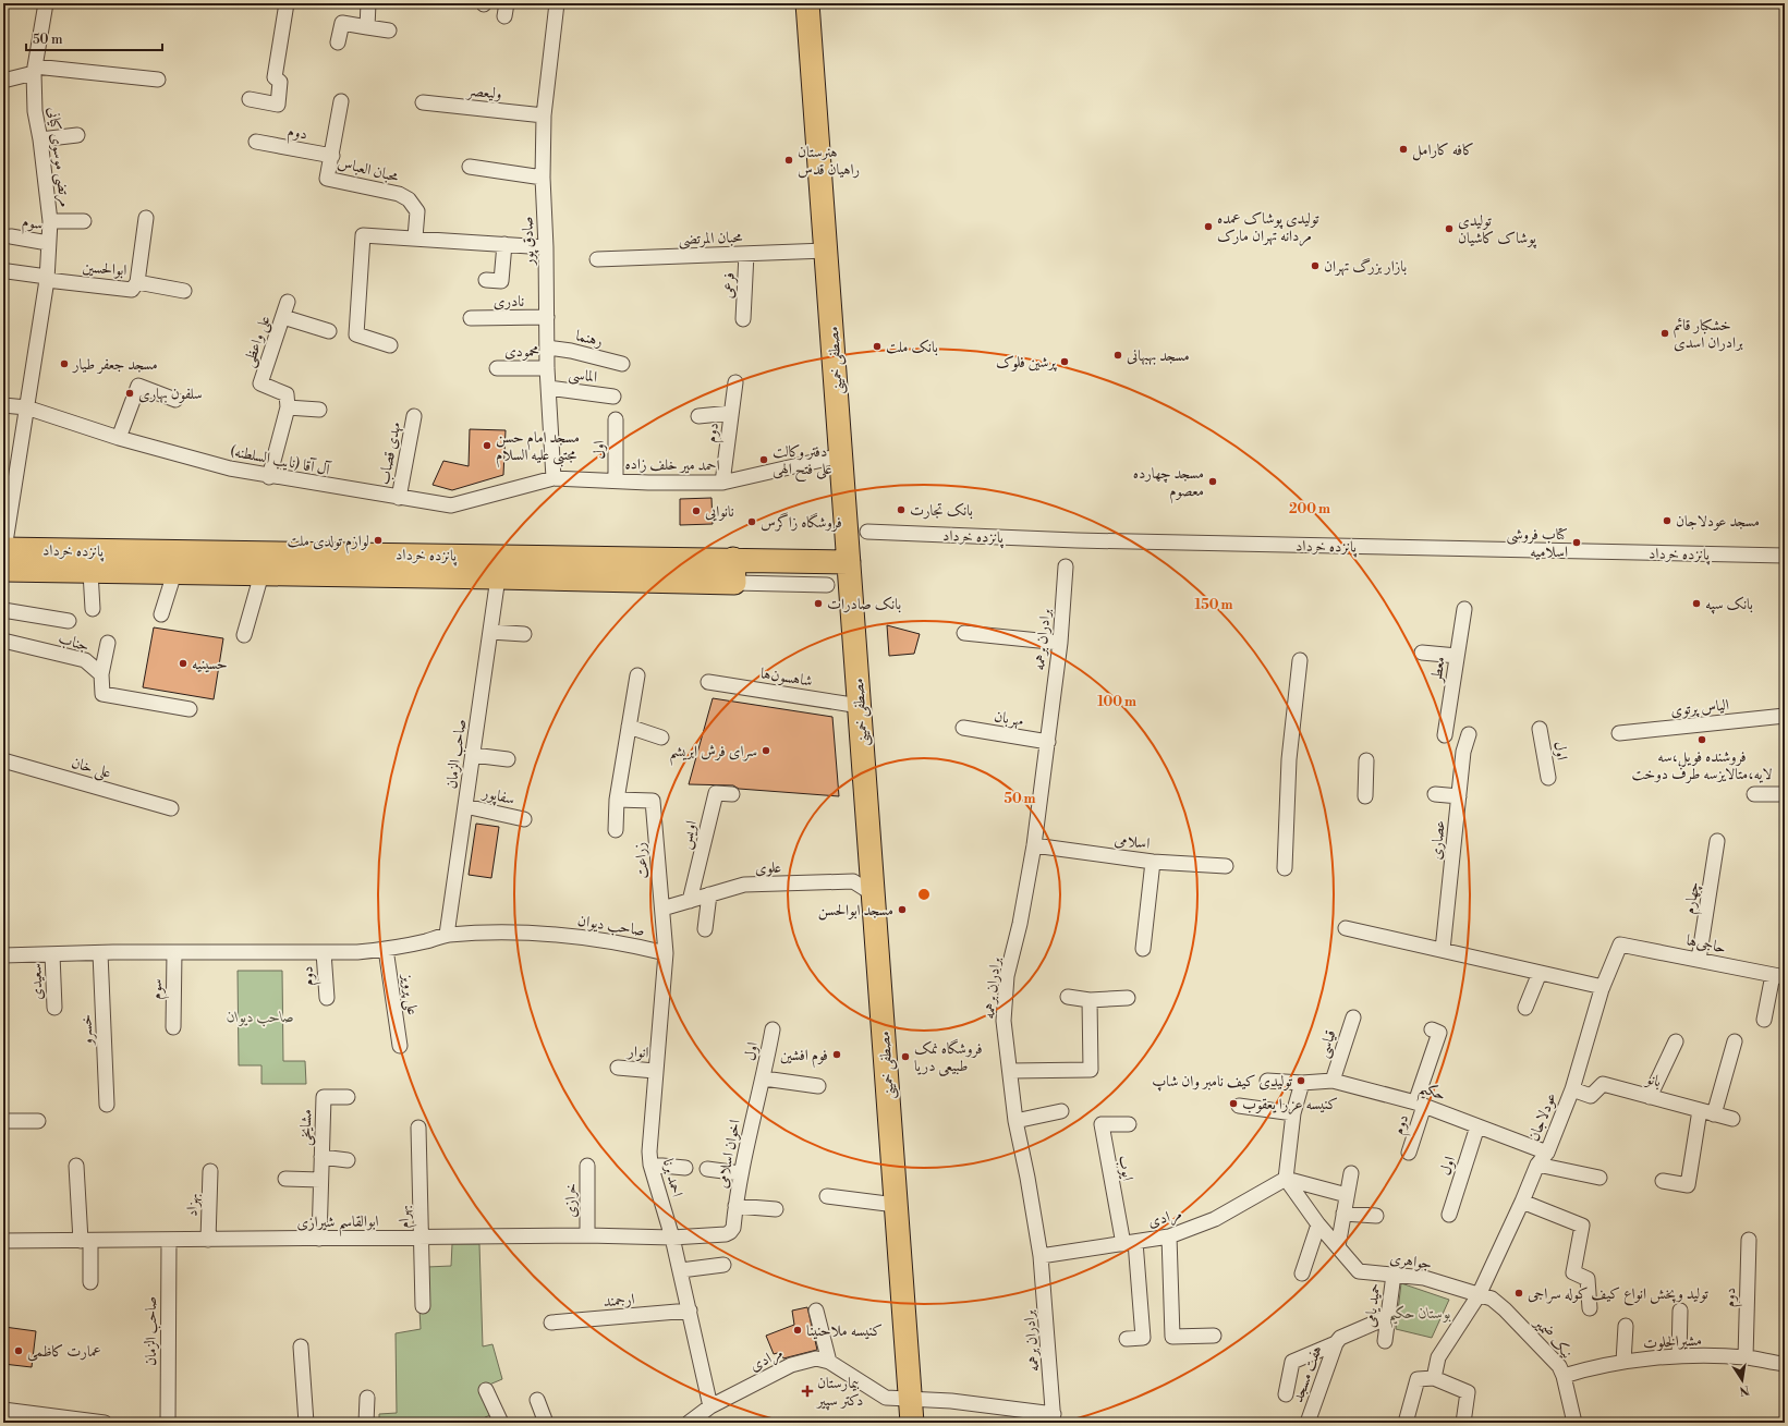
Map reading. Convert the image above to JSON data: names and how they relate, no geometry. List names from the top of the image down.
{
  "streets": {
    "main road": ["مصطفی خمینی", "پانزده خرداد"],
    "street": [
      "ولیعصر",
      "دوم",
      "مرتضی موسوی کیانی",
      "محبان العباس",
      "سوم",
      "محبان المرتضی",
      "صادق پور",
      "ابوالحسین",
      "فرعی",
      "نادری",
      "رهنما",
      "علی واعظی",
      "محمودی",
      "الماسی",
      "اول",
      "مهدی قصاب",
      "آل آقا (نایب السلطنه)",
      "احمد میر خلف زاده",
      "برادران برهمه",
      "جناب",
      "معطر",
      "شاهسون‌ها",
      "الیاس پرتوی",
      "مهربان",
      "صاحب الزمان",
      "علی خان",
      "سفاپور",
      "اویس",
      "عصاری",
      "اسلامی",
      "زراعت",
      "علوی",
      "چهارم",
      "صاحب دیوان",
      "حاجی‌ها",
      "سعیدی",
      "علی پرویز",
      "خسرو",
      "قیاسی",
      "انوار",
      "بانو",
      "حکیم",
      "عودلاجان",
      "مشایخی",
      "اخوان اسلامی",
      "ایوب",
      "احمد برنا",
      "خرازی",
      "بهزاد",
      "بهرام",
      "مرادی",
      "ابوالقاسم شیرازی",
      "جواهری",
      "ارجمند",
      "حمید یامی",
      "نیک ضمیر",
      "مشیرالخلوت",
      "هفت مسجد"
    ]
  },
  "crossings": [
    ["ولیعصر", "صادق پور"],
    ["دوم", "محبان العباس"],
    ["دوم", "احمد میر خلف زاده"],
    ["دوم", "صاحب دیوان"],
    ["دوم", "حکیم"],
    ["دوم", "مشیرالخلوت"],
    ["مرتضی موسوی کیانی", "سوم"],
    ["مرتضی موسوی کیانی", "ابوالحسین"],
    ["مرتضی موسوی کیانی", "آل آقا (نایب السلطنه)"],
    ["مرتضی موسوی کیانی", "پانزده خرداد"],
    ["سوم", "صاحب دیوان"],
    ["محبان المرتضی", "فرعی"],
    ["محبان المرتضی", "مصطفی خمینی"],
    ["صادق پور", "نادری"],
    ["صادق پور", "رهنما"],
    ["صادق پور", "محمودی"],
    ["صادق پور", "الماسی"],
    ["صادق پور", "آل آقا (نایب السلطنه)"],
    ["صادق پور", "احمد میر خلف زاده"],
    ["مصطفی خمینی", "احمد میر خلف زاده"],
    ["مصطفی خمینی", "پانزده خرداد"],
    ["مصطفی خمینی", "برادران برهمه"],
    ["مصطفی خمینی", "شاهسون‌ها"],
    ["مصطفی خمینی", "علوی"],
    ["مصطفی خمینی", "مرادی"],
    ["اول", "احمد میر خلف زاده"],
    ["اول", "حکیم"],
    ["اول", "اخوان اسلامی"],
    ["مهدی قصاب", "آل آقا (نایب السلطنه)"],
    ["آل آقا (نایب السلطنه)", "احمد میر خلف زاده"],
    ["پانزده خرداد", "صاحب الزمان"],
    ["برادران برهمه", "مهربان"],
    ["برادران برهمه", "اسلامی"],
    ["برادران برهمه", "مرادی"],
    ["صاحب الزمان", "سفاپور"],
    ["صاحب الزمان", "صاحب دیوان"],
    ["صاحب الزمان", "ابوالقاسم شیرازی"],
    ["اویس", "علوی"],
    ["زراعت", "علوی"],
    ["زراعت", "صاحب دیوان"],
    ["زراعت", "احمد برنا"],
    ["چهارم", "حاجی‌ها"],
    ["صاحب دیوان", "سعیدی"],
    ["صاحب دیوان", "علی پرویز"],
    ["صاحب دیوان", "خسرو"],
    ["صاحب دیوان", "احمد برنا"],
    ["حاجی‌ها", "عودلاجان"],
    ["قیاسی", "حکیم"],
    ["انوار", "احمد برنا"],
    ["بانو", "عودلاجان"],
    ["حکیم", "عودلاجان"],
    ["عودلاجان", "جواهری"],
    ["عودلاجان", "نیک ضمیر"],
    ["مشایخی", "ابوالقاسم شیرازی"],
    ["اخوان اسلامی", "احمد برنا"],
    ["اخوان اسلامی", "ابوالقاسم شیرازی"],
    ["ایوب", "مرادی"],
    ["احمد برنا", "مرادی"],
    ["احمد برنا", "ابوالقاسم شیرازی"],
    ["احمد برنا", "ارجمند"],
    ["خرازی", "ابوالقاسم شیرازی"],
    ["بهزاد", "ابوالقاسم شیرازی"],
    ["بهرام", "ابوالقاسم شیرازی"],
    ["مرادی", "جواهری"],
    ["جواهری", "حمید یامی"],
    ["جواهری", "نیک ضمیر"],
    ["حمید یامی", "هفت مسجد"],
    ["نیک ضمیر", "مشیرالخلوت"]
  ],
  "parks": ["صاحب دیوان", "بوستان حکیم"],
  "places": {
    "other": [
      "کافه کارامل",
      "هنرستان راهیان قدس",
      "تولیدی پوشاک عمده مردانه تهران مارک",
      "تولیدی پوشاک کاشیان",
      "بازار بزرگ تهران",
      "خشکبار قائم برادران اسدی",
      "بانک ملت",
      "مسجد بهبهانی",
      "پرشین فلوک",
      "مسجد جعفر طیار",
      "سلفون بهاری",
      "مسجد امام حسن مجتبی علیه السلام",
      "دفتر وکالت علی فتح الهی",
      "مسجد چهارده معصوم",
      "بانک تجارت",
      "نانوایی",
      "مسجد عودلاجان",
      "فروشگاه زاگرس",
      "لوازم تولدی ملت",
      "کتاب فروشی اسلامیه",
      "بانک صادرات",
      "بانک سپه",
      "حسینیه",
      "فروشنده فویل،سه لایه،متالایزسه طرف دوخت",
      "سرای فرش ابریشم",
      "مسجد ابوالحسن",
      "فوم افشین",
      "فروشگاه نمک طبیعی دریا",
      "تولیدی کیف نامبر وان شاپ",
      "کنیسه عزرا یعقوب",
      "تولید وپخش انواع کیف کوله سراجی",
      "کنیسه ملاحنینا",
      "عمارت کاظمی"
    ],
    "health": ["بیمارستان دکتر سپیر"]
  },
  "scale_bar": "50 m",
  "north": "bottom",
  "rings": [
    "200 m",
    "150 m",
    "100 m",
    "50 m"
  ]
}
